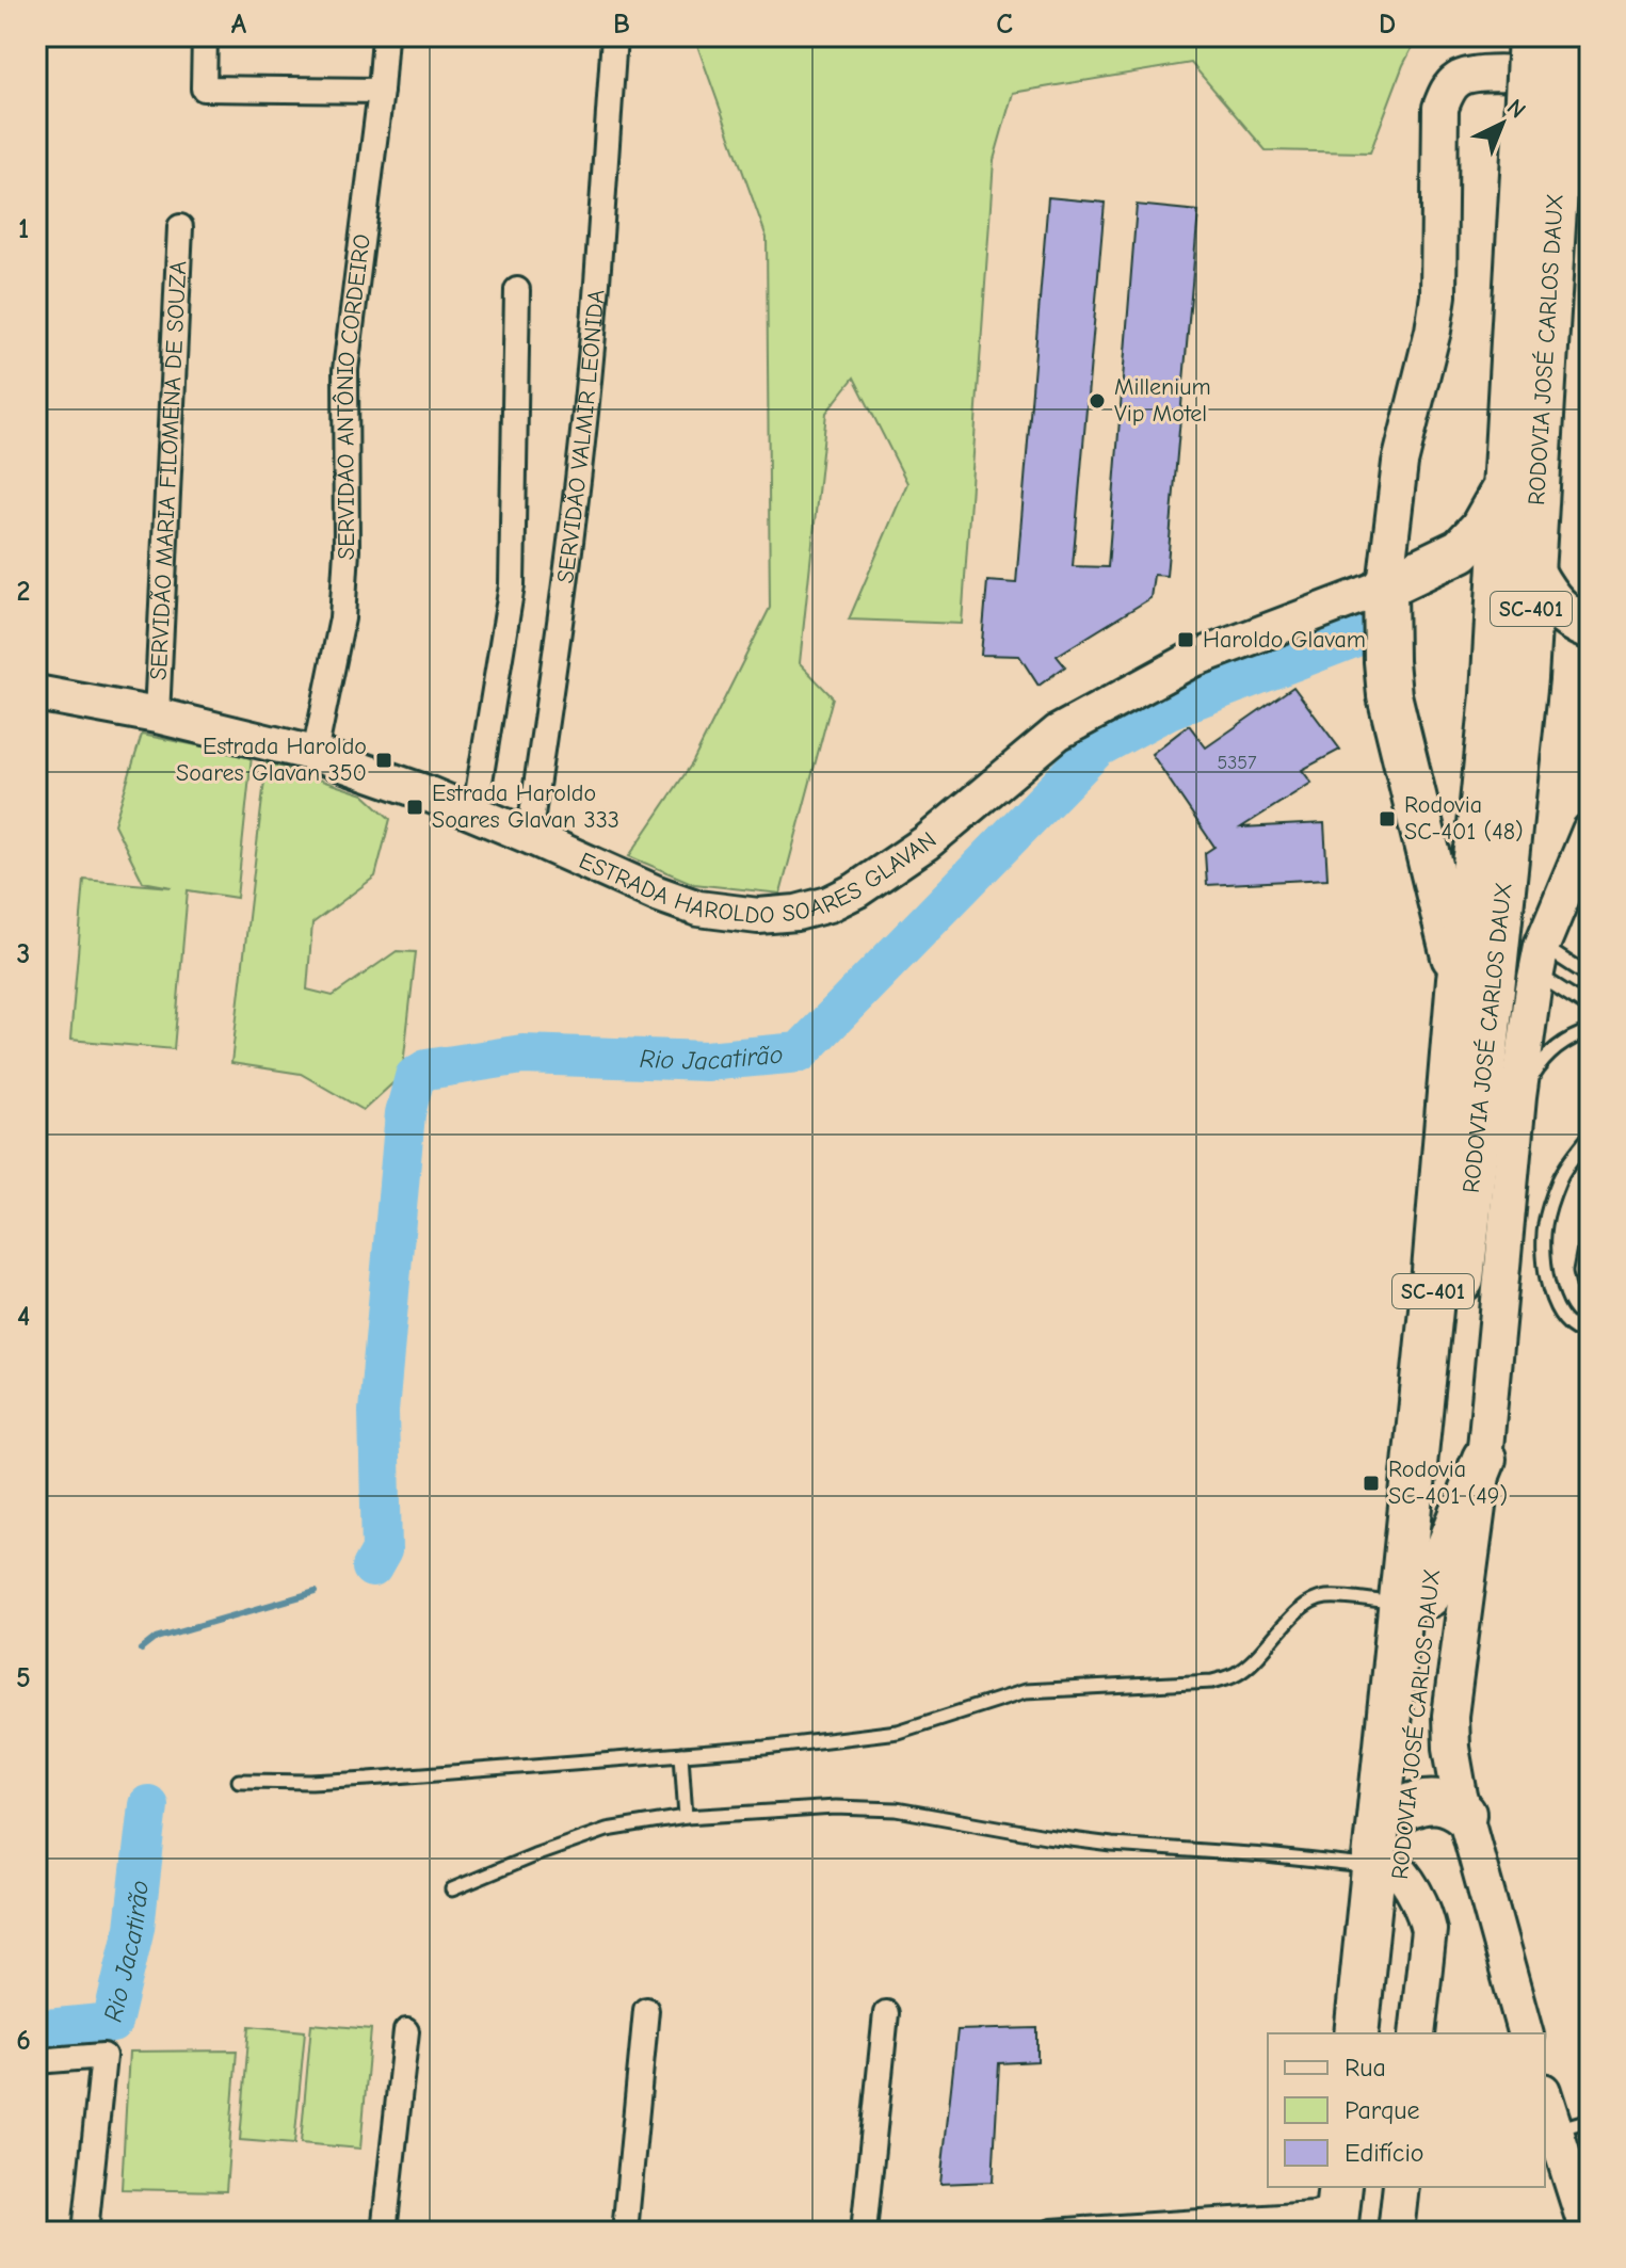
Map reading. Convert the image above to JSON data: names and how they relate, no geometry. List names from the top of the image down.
{
  "streets": {
    "highway": ["RODOVIA JOSÉ CARLOS DAUX", "SC-401"],
    "main road": ["ESTRADA HAROLDO SOARES GLAVAN"],
    "street": ["SERVIDÃO ANTÔNIO CORDEIRO", "SERVIDÃO VALMIR LEONIDA", "SERVIDÃO MARIA FILOMENA DE SOUZA"]
  },
  "crossings": [
    ["SERVIDÃO ANTÔNIO CORDEIRO", "ESTRADA HAROLDO SOARES GLAVAN"],
    ["SERVIDÃO VALMIR LEONIDA", "ESTRADA HAROLDO SOARES GLAVAN"],
    ["SERVIDÃO MARIA FILOMENA DE SOUZA", "ESTRADA HAROLDO SOARES GLAVAN"]
  ],
  "water": ["Rio Jacatirão"],
  "places": {
    "other": ["Millenium Vip Motel"],
    "transit": [
      "Haroldo Glavam",
      "Estrada Haroldo Soares Glavan 350",
      "Estrada Haroldo Soares Glavan 333",
      "Rodovia SC-401 (48)",
      "Rodovia SC-401 (49)"
    ]
  },
  "house_numbers": ["5357"],
  "legend": ["Rua", "Parque", "Edifício"],
  "north": "top right",
  "grid": {
    "columns": [
      "A",
      "B",
      "C",
      "D"
    ],
    "rows": [
      "1",
      "2",
      "3",
      "4",
      "5",
      "6"
    ]
  }
}
